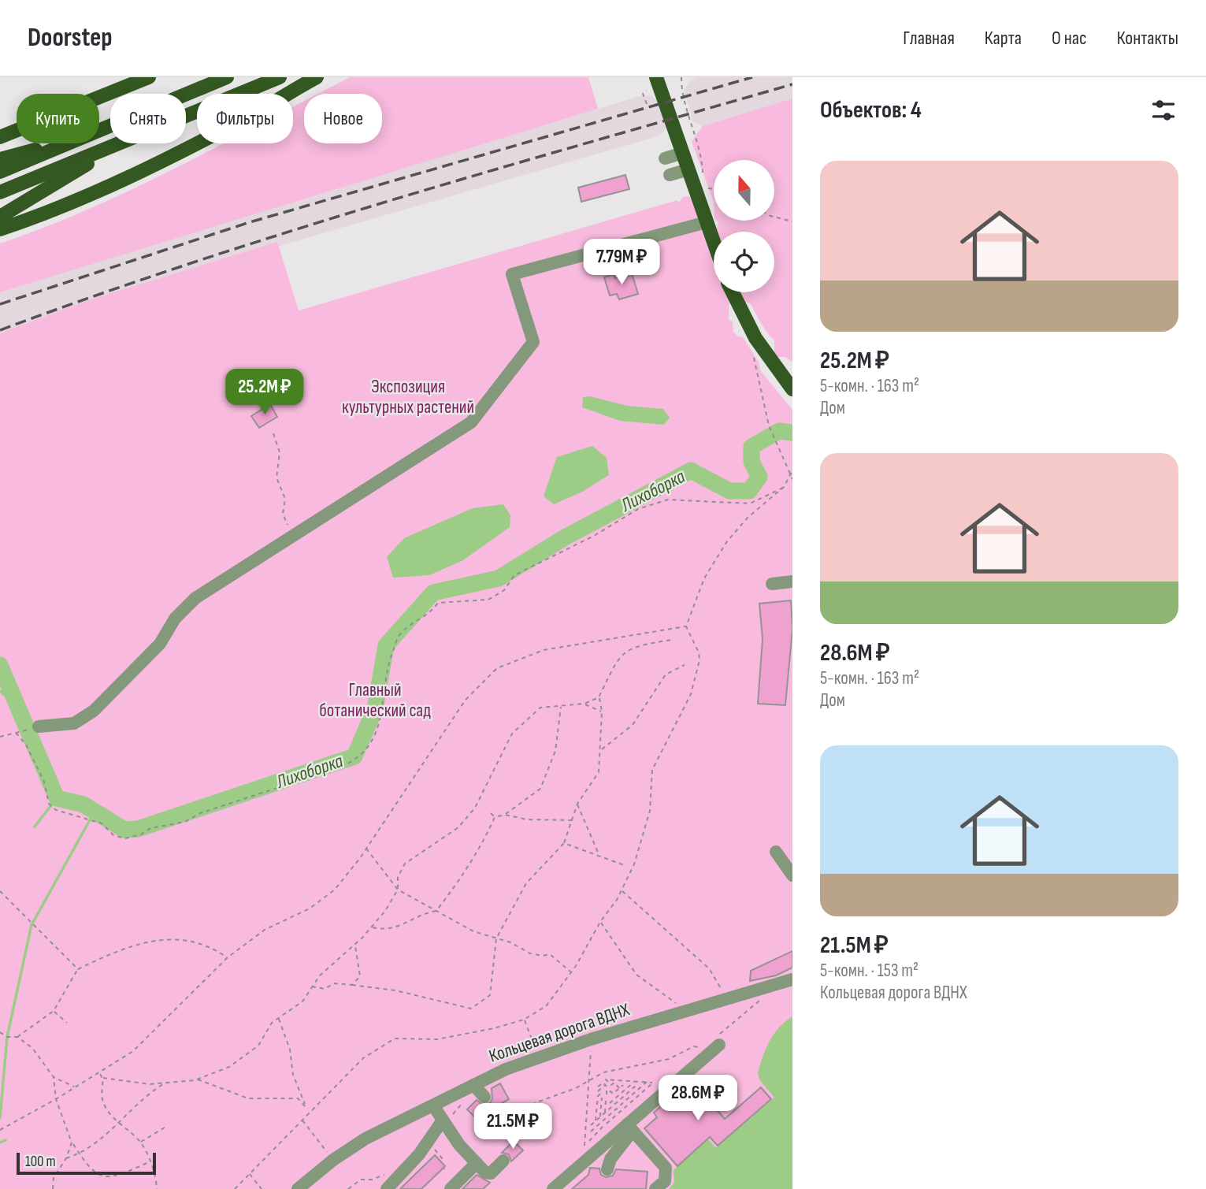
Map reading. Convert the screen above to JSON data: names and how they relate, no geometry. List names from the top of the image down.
{
  "streets": {
    "street": ["Кольцевая дорога ВДНХ"]
  },
  "water": ["Лихоборка"],
  "parks": ["Экспозиция культурных растений", "Главный ботанический сад"],
  "scale_bar": "100 m",
  "north": "top",
  "page": {
    "header": "Doorstep",
    "nav": [
      "Главная",
      "Карта",
      "О нас",
      "Контакты"
    ],
    "heading": "Объектов: 4",
    "chip": [
      "Купить",
      "Снять",
      "Фильтры",
      "Новое"
    ],
    "list": [
      {
        "name": "25.2M ₽",
        "note": "5-комн. · 163 m² · Дом"
      },
      {
        "name": "28.6M ₽",
        "note": "5-комн. · 163 m² · Дом"
      },
      {
        "name": "21.5M ₽",
        "note": "5-комн. · 153 m² · Кольцевая дорога ВДНХ"
      }
    ],
    "price": [
      "7.79M ₽",
      "25.2M ₽",
      "28.6M ₽",
      "21.5M ₽"
    ],
    "scale": "100 m"
  }
}
